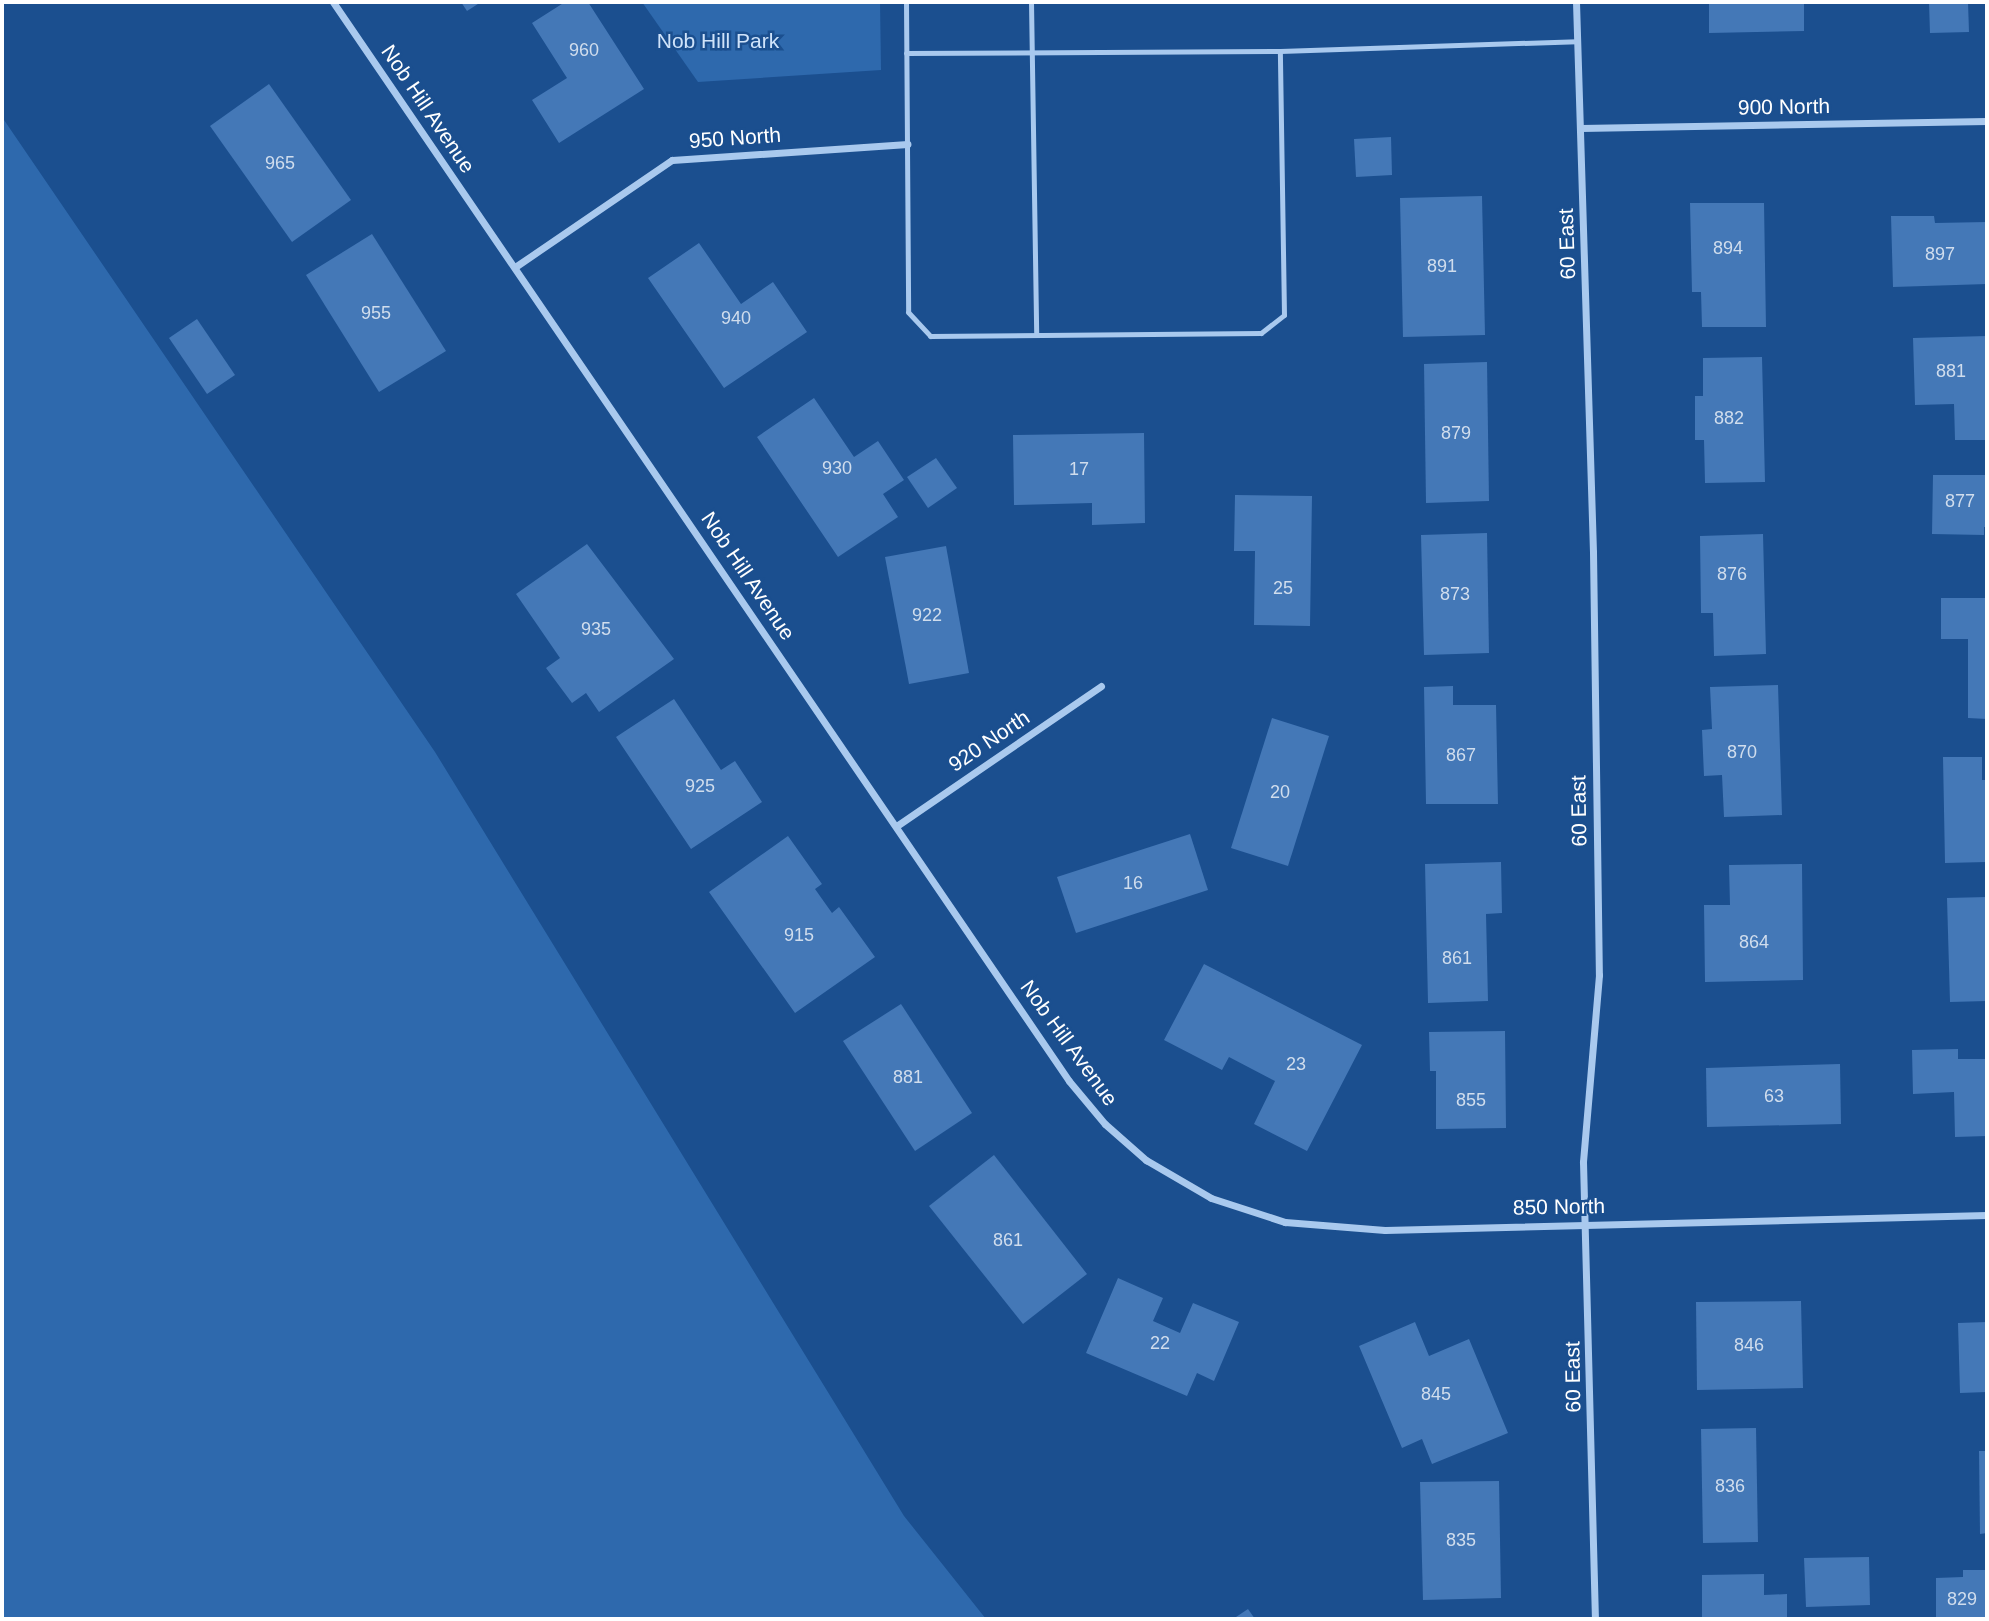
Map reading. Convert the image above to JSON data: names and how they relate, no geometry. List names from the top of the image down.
{
  "streets": {
    "street": [
      "900 North",
      "Nob Hill Avenue",
      "950 North",
      "60 East",
      "920 North",
      "850 North"
    ]
  },
  "crossings": [
    ["900 North", "60 East"],
    ["Nob Hill Avenue", "950 North"],
    ["Nob Hill Avenue", "920 North"],
    ["Nob Hill Avenue", "850 North"],
    ["60 East", "850 North"]
  ],
  "parks": ["Nob Hill Park"],
  "house_numbers": [
    "960",
    "965",
    "894",
    "897",
    "891",
    "955",
    "940",
    "881",
    "882",
    "879",
    "930",
    "17",
    "877",
    "876",
    "25",
    "873",
    "922",
    "935",
    "870",
    "867",
    "925",
    "20",
    "16",
    "915",
    "864",
    "861",
    "23",
    "881",
    "63",
    "855",
    "861",
    "22",
    "846",
    "845",
    "836",
    "835",
    "829"
  ]
}
